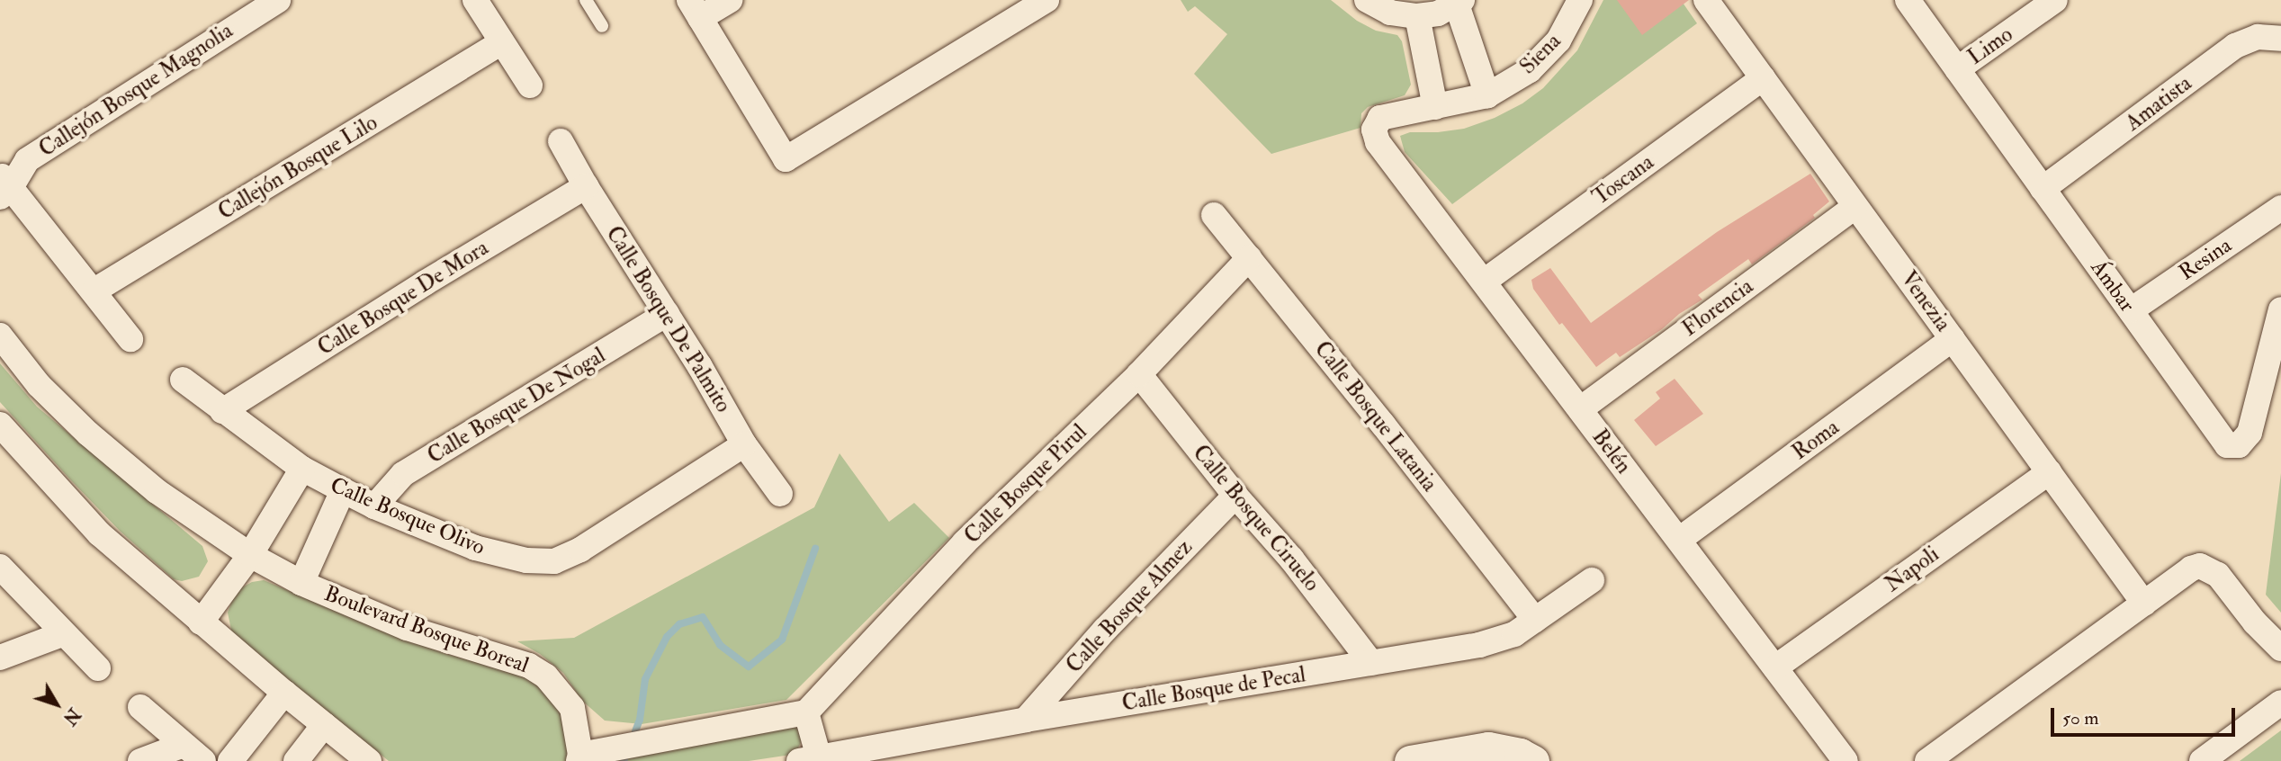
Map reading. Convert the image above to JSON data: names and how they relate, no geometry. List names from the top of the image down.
{
  "streets": {
    "street": [
      "Limo",
      "Siena",
      "Callejón Bosque Magnolia",
      "Amatista",
      "Callejón Bosque Lilo",
      "Toscana",
      "Resina",
      "Ámbar",
      "Calle Bosque De Mora",
      "Venezia",
      "Florencia",
      "Calle Bosque De Palmito",
      "Calle Bosque De Nogal",
      "Calle Bosque Latania",
      "Roma",
      "Belén",
      "Calle Bosque Pirul",
      "Calle Bosque Olivo",
      "Calle Bosque Ciruelo",
      "Napoli",
      "Calle Bosque Almez",
      "Boulevard Bosque Boreal",
      "Calle Bosque de Pecal"
    ]
  },
  "crossings": [
    ["Limo", "Ámbar"],
    ["Siena", "Belén"],
    ["Amatista", "Ámbar"],
    ["Toscana", "Venezia"],
    ["Toscana", "Belén"],
    ["Resina", "Ámbar"],
    ["Calle Bosque De Mora", "Calle Bosque De Palmito"],
    ["Calle Bosque De Mora", "Calle Bosque Olivo"],
    ["Venezia", "Florencia"],
    ["Venezia", "Roma"],
    ["Venezia", "Napoli"],
    ["Florencia", "Belén"],
    ["Calle Bosque De Palmito", "Calle Bosque De Nogal"],
    ["Calle Bosque De Palmito", "Calle Bosque Olivo"],
    ["Calle Bosque De Nogal", "Calle Bosque Olivo"],
    ["Calle Bosque Latania", "Calle Bosque Pirul"],
    ["Calle Bosque Latania", "Calle Bosque de Pecal"],
    ["Roma", "Belén"],
    ["Belén", "Napoli"],
    ["Calle Bosque Pirul", "Calle Bosque Ciruelo"],
    ["Calle Bosque Ciruelo", "Calle Bosque Almez"],
    ["Calle Bosque Ciruelo", "Calle Bosque de Pecal"],
    ["Calle Bosque Almez", "Calle Bosque de Pecal"]
  ],
  "scale_bar": "50 m",
  "north": "bottom right"
}
